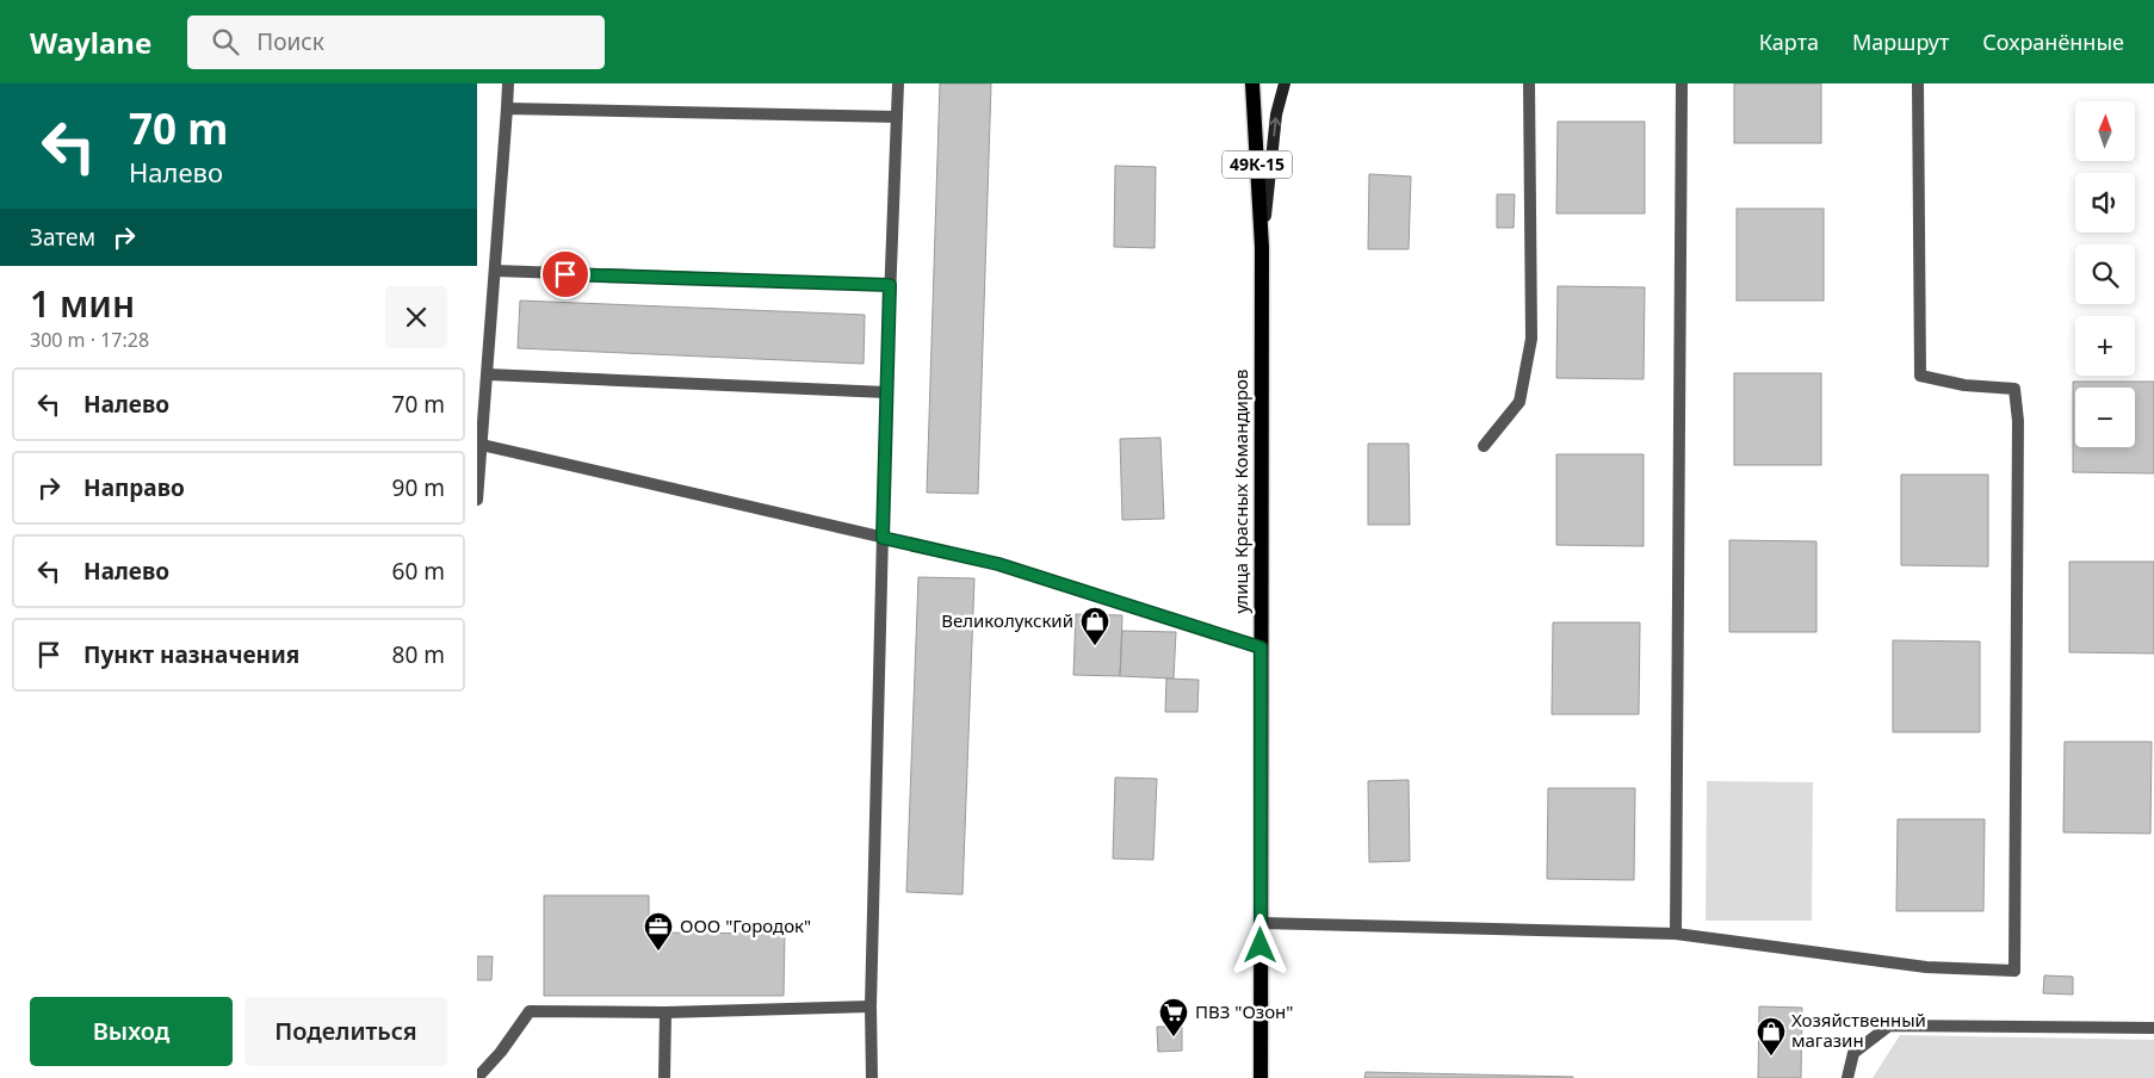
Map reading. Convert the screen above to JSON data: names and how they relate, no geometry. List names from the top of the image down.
{
  "streets": {
    "main road": ["49К-15", "улица Красных Командиров"]
  },
  "places": {
    "shop": ["Великолукский", "Хозяйственный магазин"],
    "office": ["ООО \"Городок\""],
    "supermarket": ["ПВЗ \"Озон\""]
  },
  "north": "top",
  "page": {
    "header": "Waylane",
    "search": "Поиск",
    "nav": ["Карта", "Маршрут", "Сохранённые"],
    "turn": ["70 m", "Налево"],
    "map_buttons": ["+", "−"],
    "then": "Затем",
    "heading": ["1 мин", "300 m · 17:28"],
    "list": [
      {
        "name": "Налево",
        "value": "70 m"
      },
      {
        "name": "Направо",
        "value": "90 m"
      },
      {
        "name": "Налево",
        "value": "60 m"
      },
      {
        "name": "Пункт назначения",
        "value": "80 m"
      }
    ],
    "buttons": ["Выход", "Поделиться"]
  }
}
